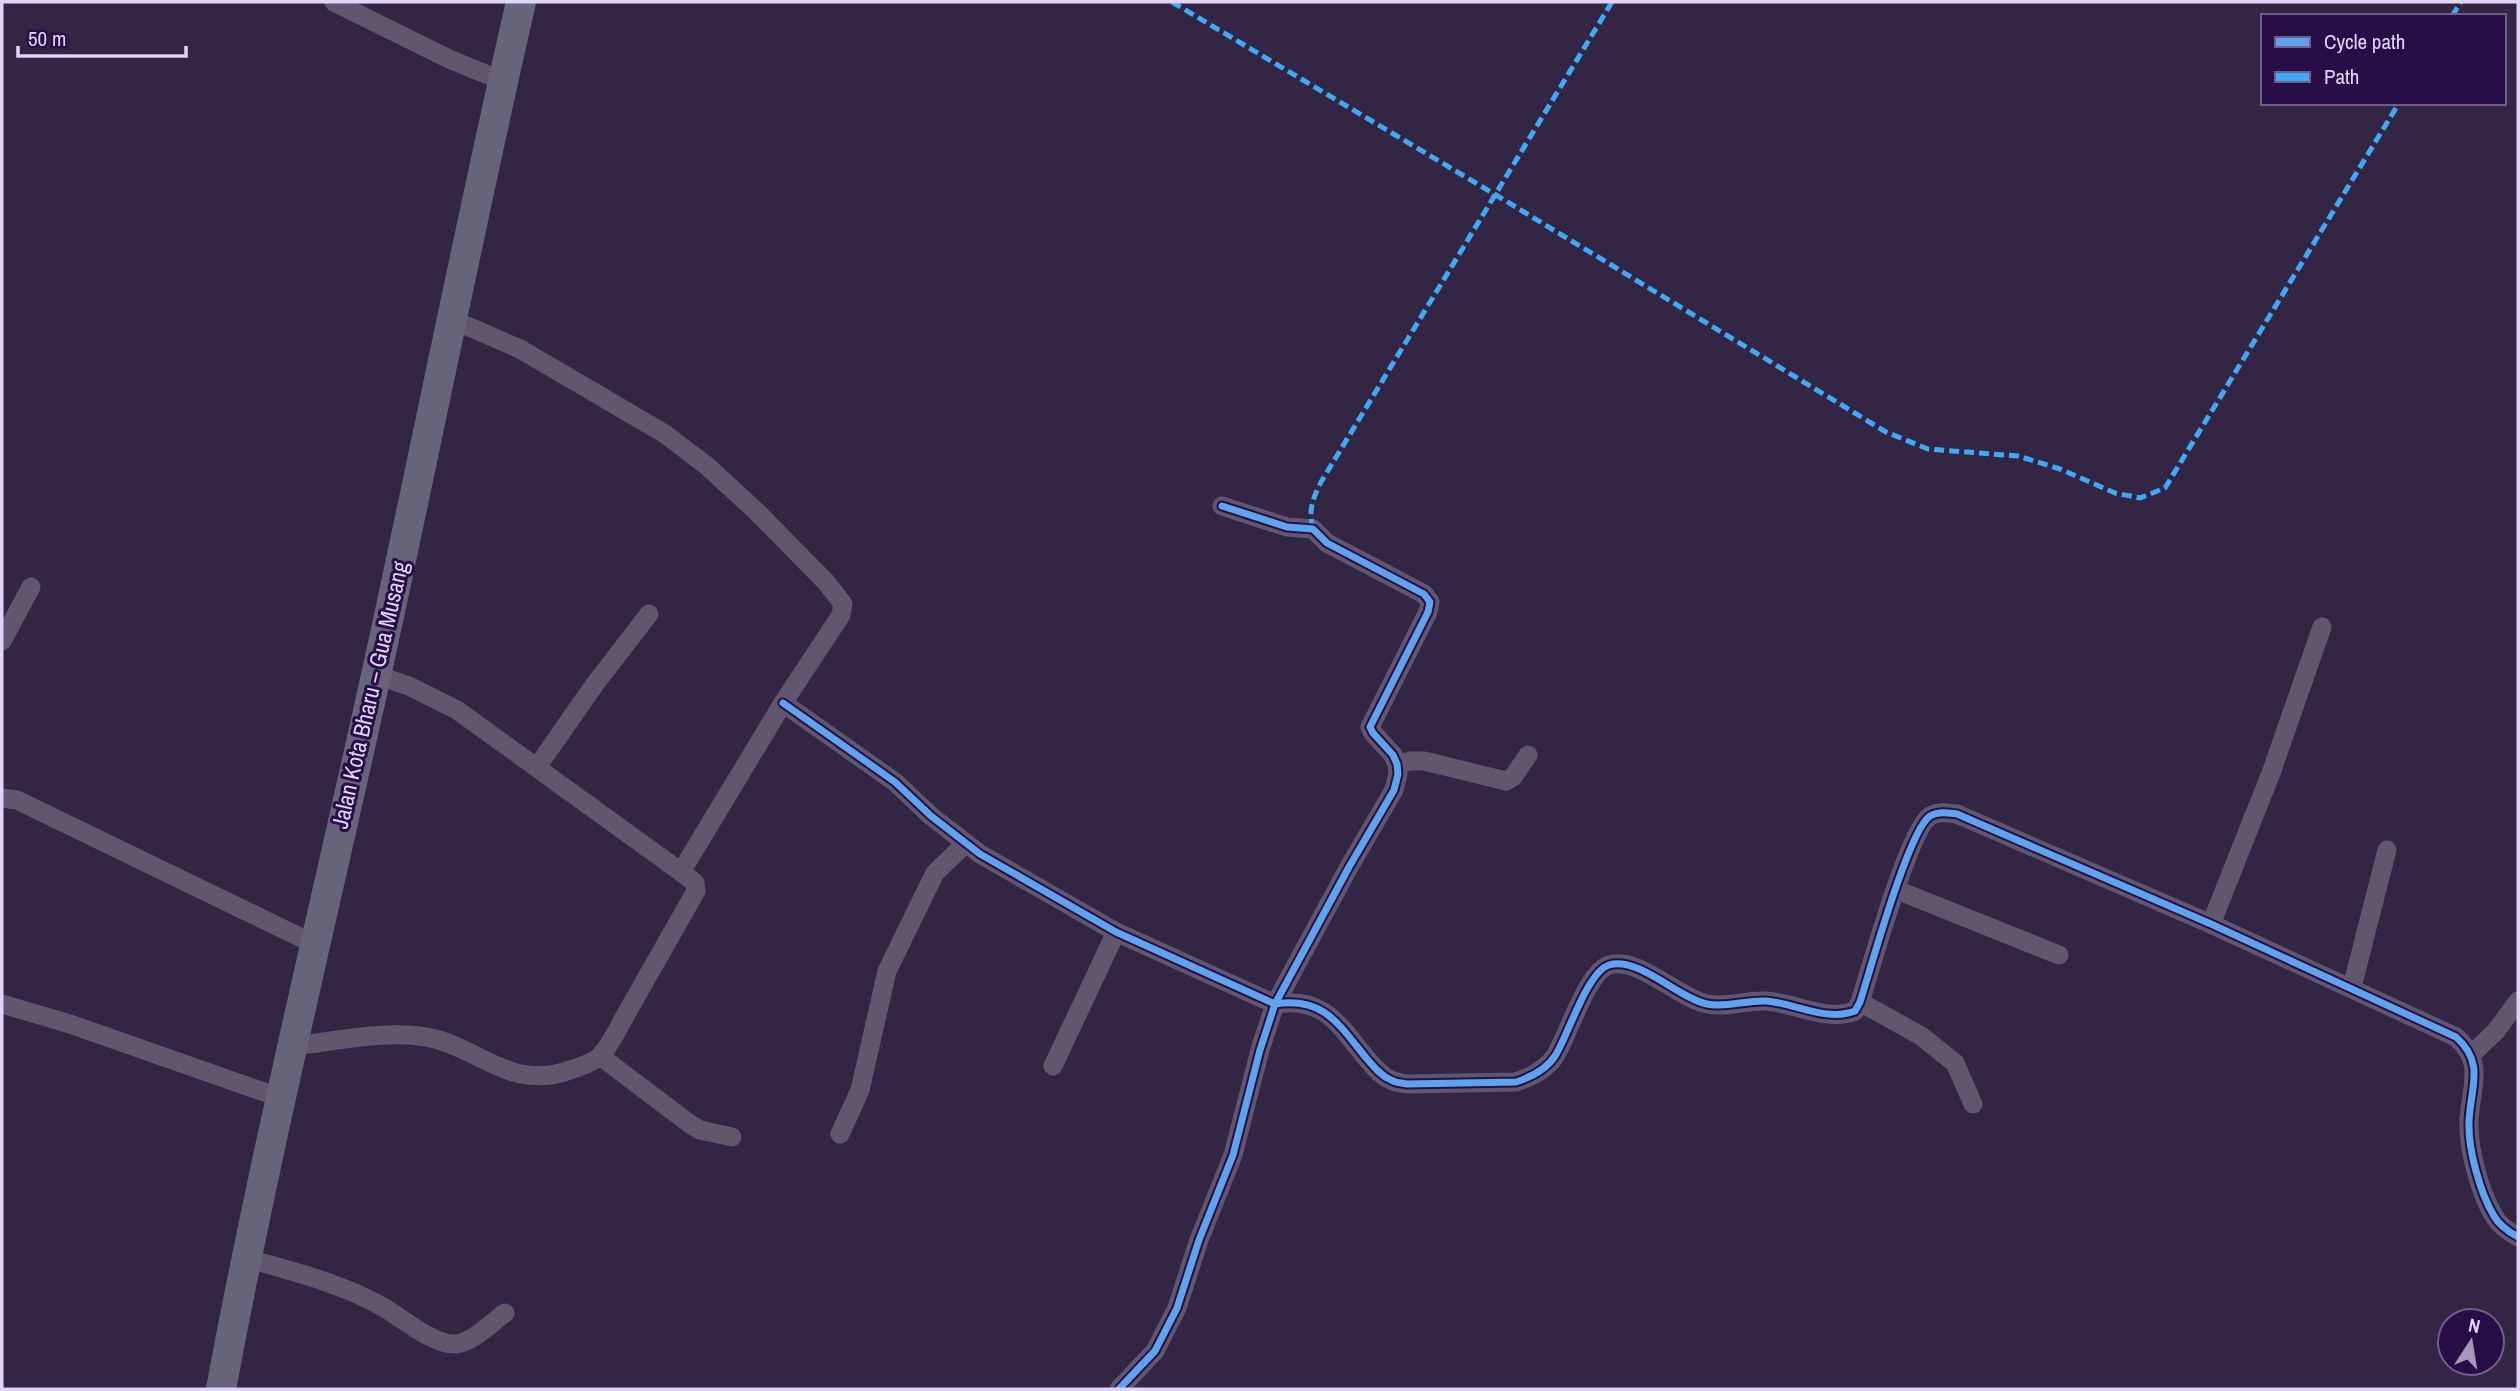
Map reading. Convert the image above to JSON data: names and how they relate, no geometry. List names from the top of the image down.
{
  "streets": {
    "main road": ["Jalan Kota Bharu – Gua Musang"]
  },
  "legend": ["Cycle path", "Path"],
  "scale_bar": "50 m",
  "north": "top"
}
